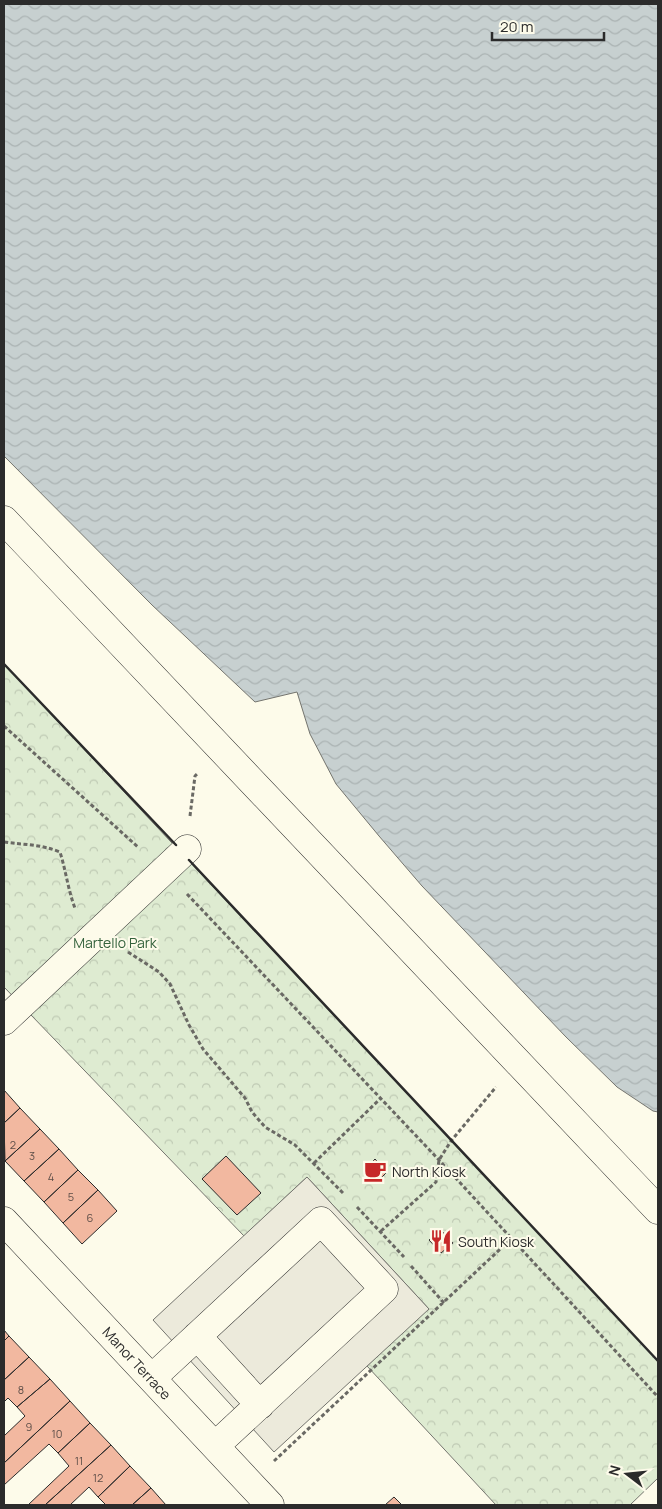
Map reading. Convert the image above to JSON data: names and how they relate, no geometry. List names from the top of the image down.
{
  "streets": {
    "street": ["Manor Terrace"]
  },
  "parks": ["Martello Park"],
  "places": {
    "cafe": ["North Kiosk"],
    "restaurant": ["South Kiosk"]
  },
  "house_numbers": [
    "2",
    "3",
    "4",
    "5",
    "6",
    "8",
    "9",
    "10",
    "11",
    "12"
  ],
  "scale_bar": "20 m",
  "north": "left"
}
